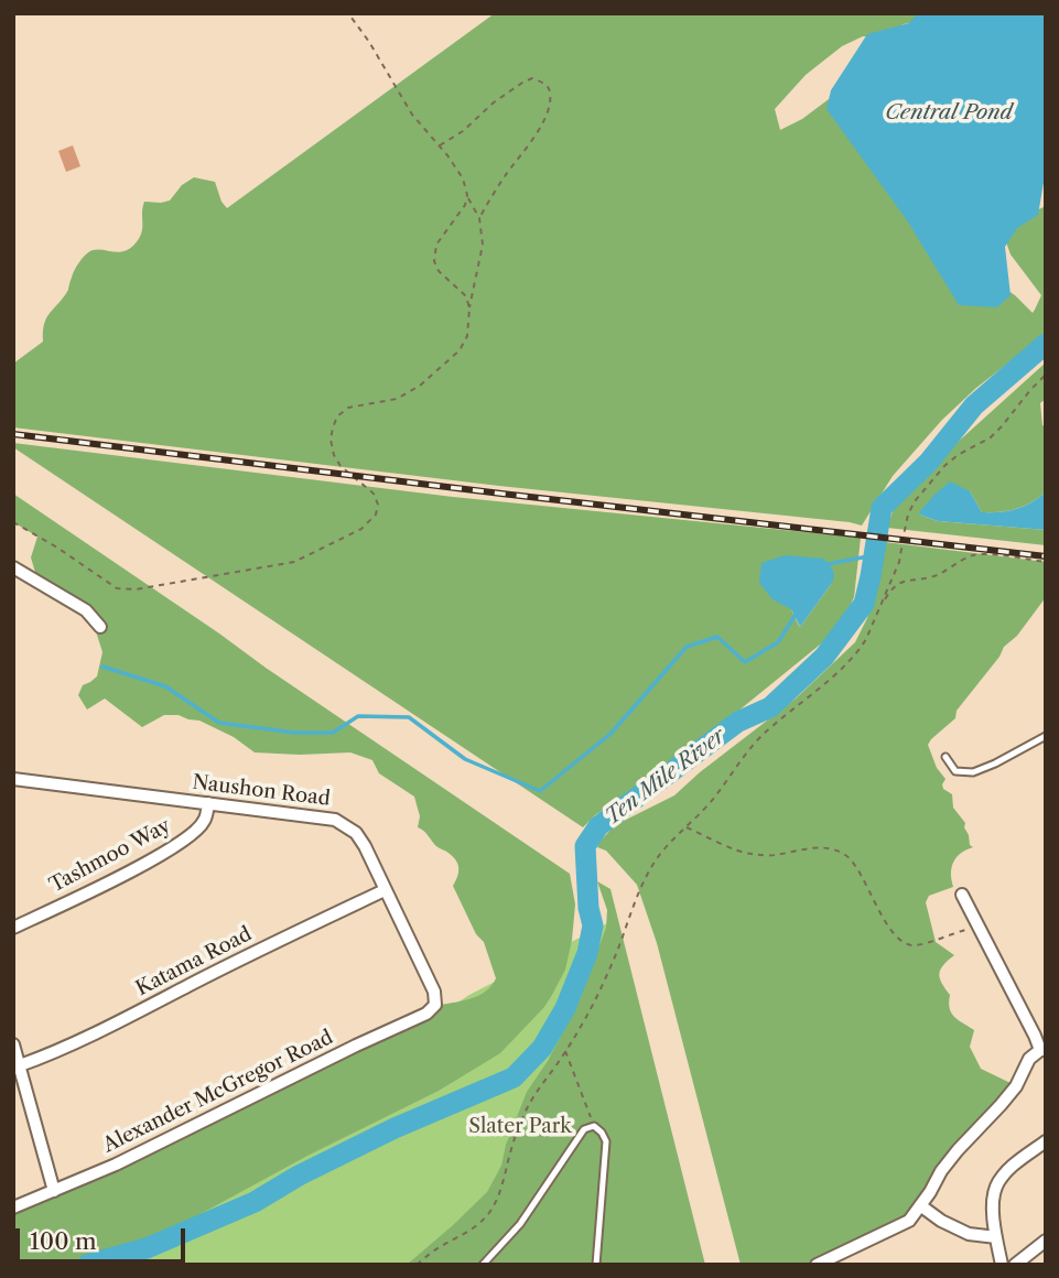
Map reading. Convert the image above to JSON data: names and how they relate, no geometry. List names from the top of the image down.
{
  "streets": {
    "street": [
      "Naushon Road",
      "Tashmoo Way",
      "Katama Road",
      "Alexander McGregor Road"
    ]
  },
  "crossings": [
    ["Naushon Road", "Tashmoo Way"],
    ["Naushon Road", "Katama Road"],
    ["Naushon Road", "Alexander McGregor Road"]
  ],
  "water": ["Central Pond", "Ten Mile River"],
  "parks": ["Slater Park"],
  "scale_bar": "100 m"
}
